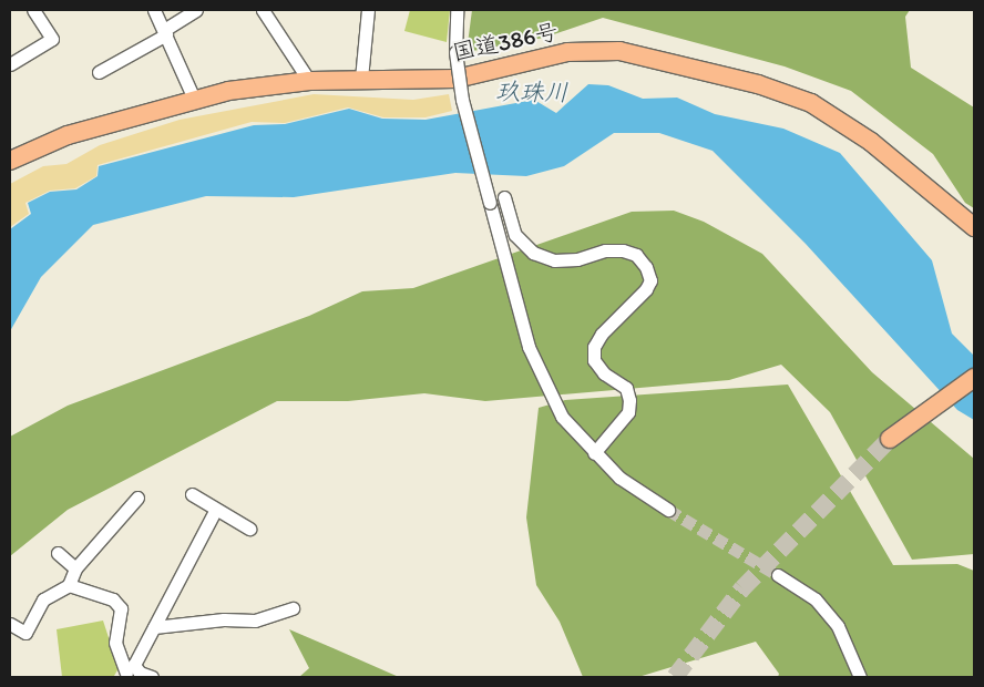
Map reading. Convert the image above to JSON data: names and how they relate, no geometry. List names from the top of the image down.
{
  "streets": {
    "highway": ["国道386号"]
  },
  "water": ["玖珠川"]
}
